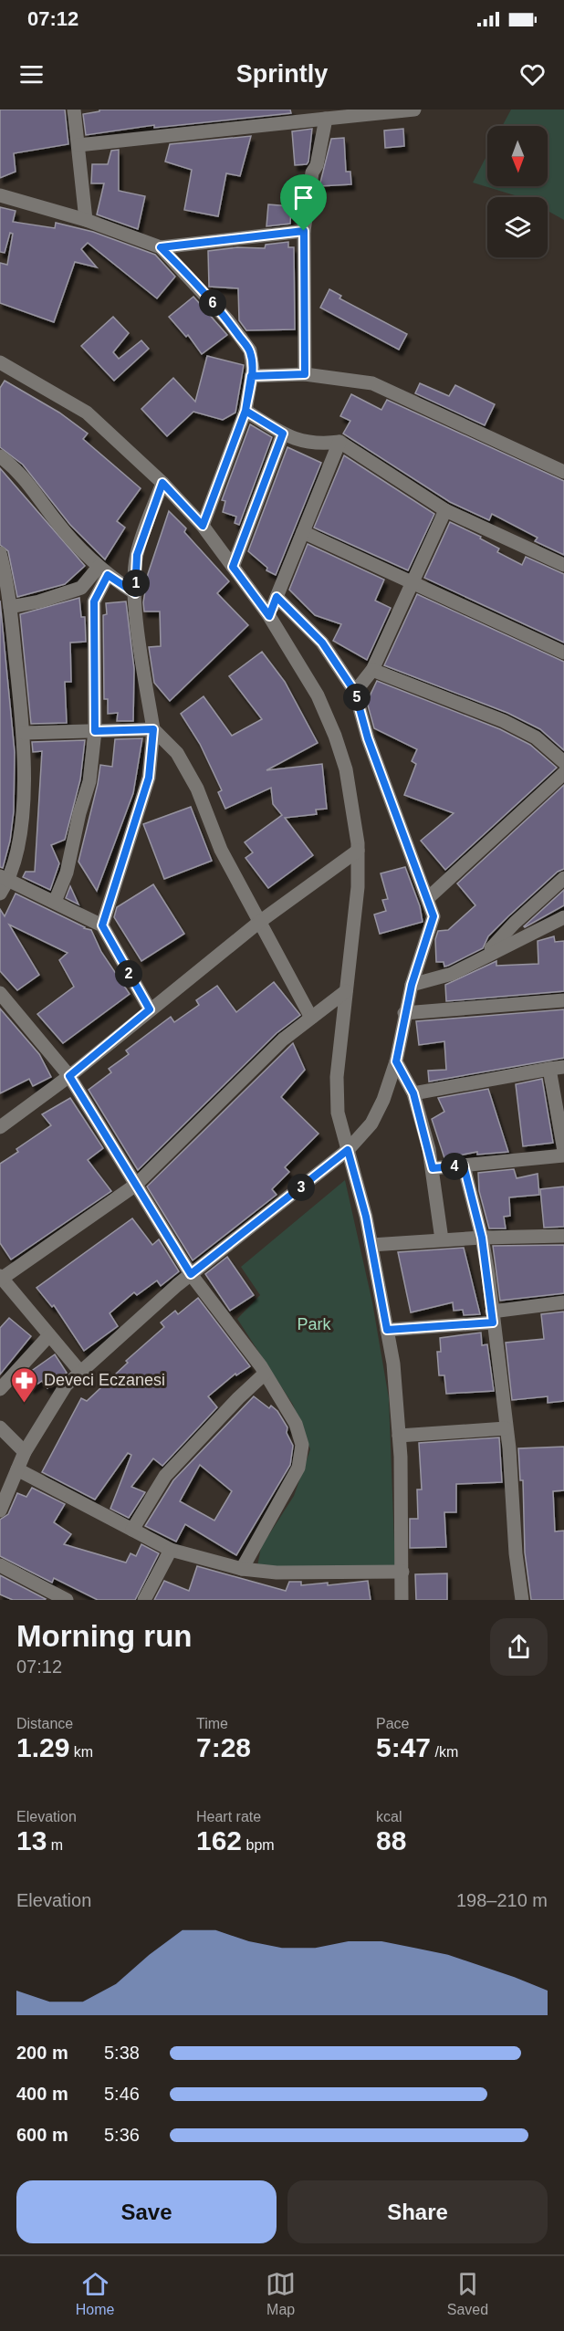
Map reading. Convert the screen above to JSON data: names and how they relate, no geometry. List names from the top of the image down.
{
  "parks": ["Park"],
  "places": {
    "pharmacy": ["Deveci Eczanesi"]
  },
  "north": "bottom",
  "page": {
    "status": "07:12",
    "header": "Sprintly",
    "pins": [
      "6",
      "1",
      "5",
      "2",
      "4",
      "3"
    ],
    "heading": ["Morning run", "07:12"],
    "stats": [
      ["Distance", "1.29 km"],
      ["Time", "7:28"],
      ["Pace", "5:47 /km"],
      ["Elevation", "13 m"],
      ["Heart rate", "162 bpm"],
      ["kcal", "88"]
    ],
    "chart": ["Elevation", "198–210 m"],
    "list": [
      {
        "name": "200 m",
        "note": "5:38"
      },
      {
        "name": "400 m",
        "note": "5:46"
      },
      {
        "name": "600 m",
        "note": "5:36"
      }
    ],
    "buttons": ["Save", "Share"],
    "tabs": ["Home", "Map", "Saved"]
  }
}
